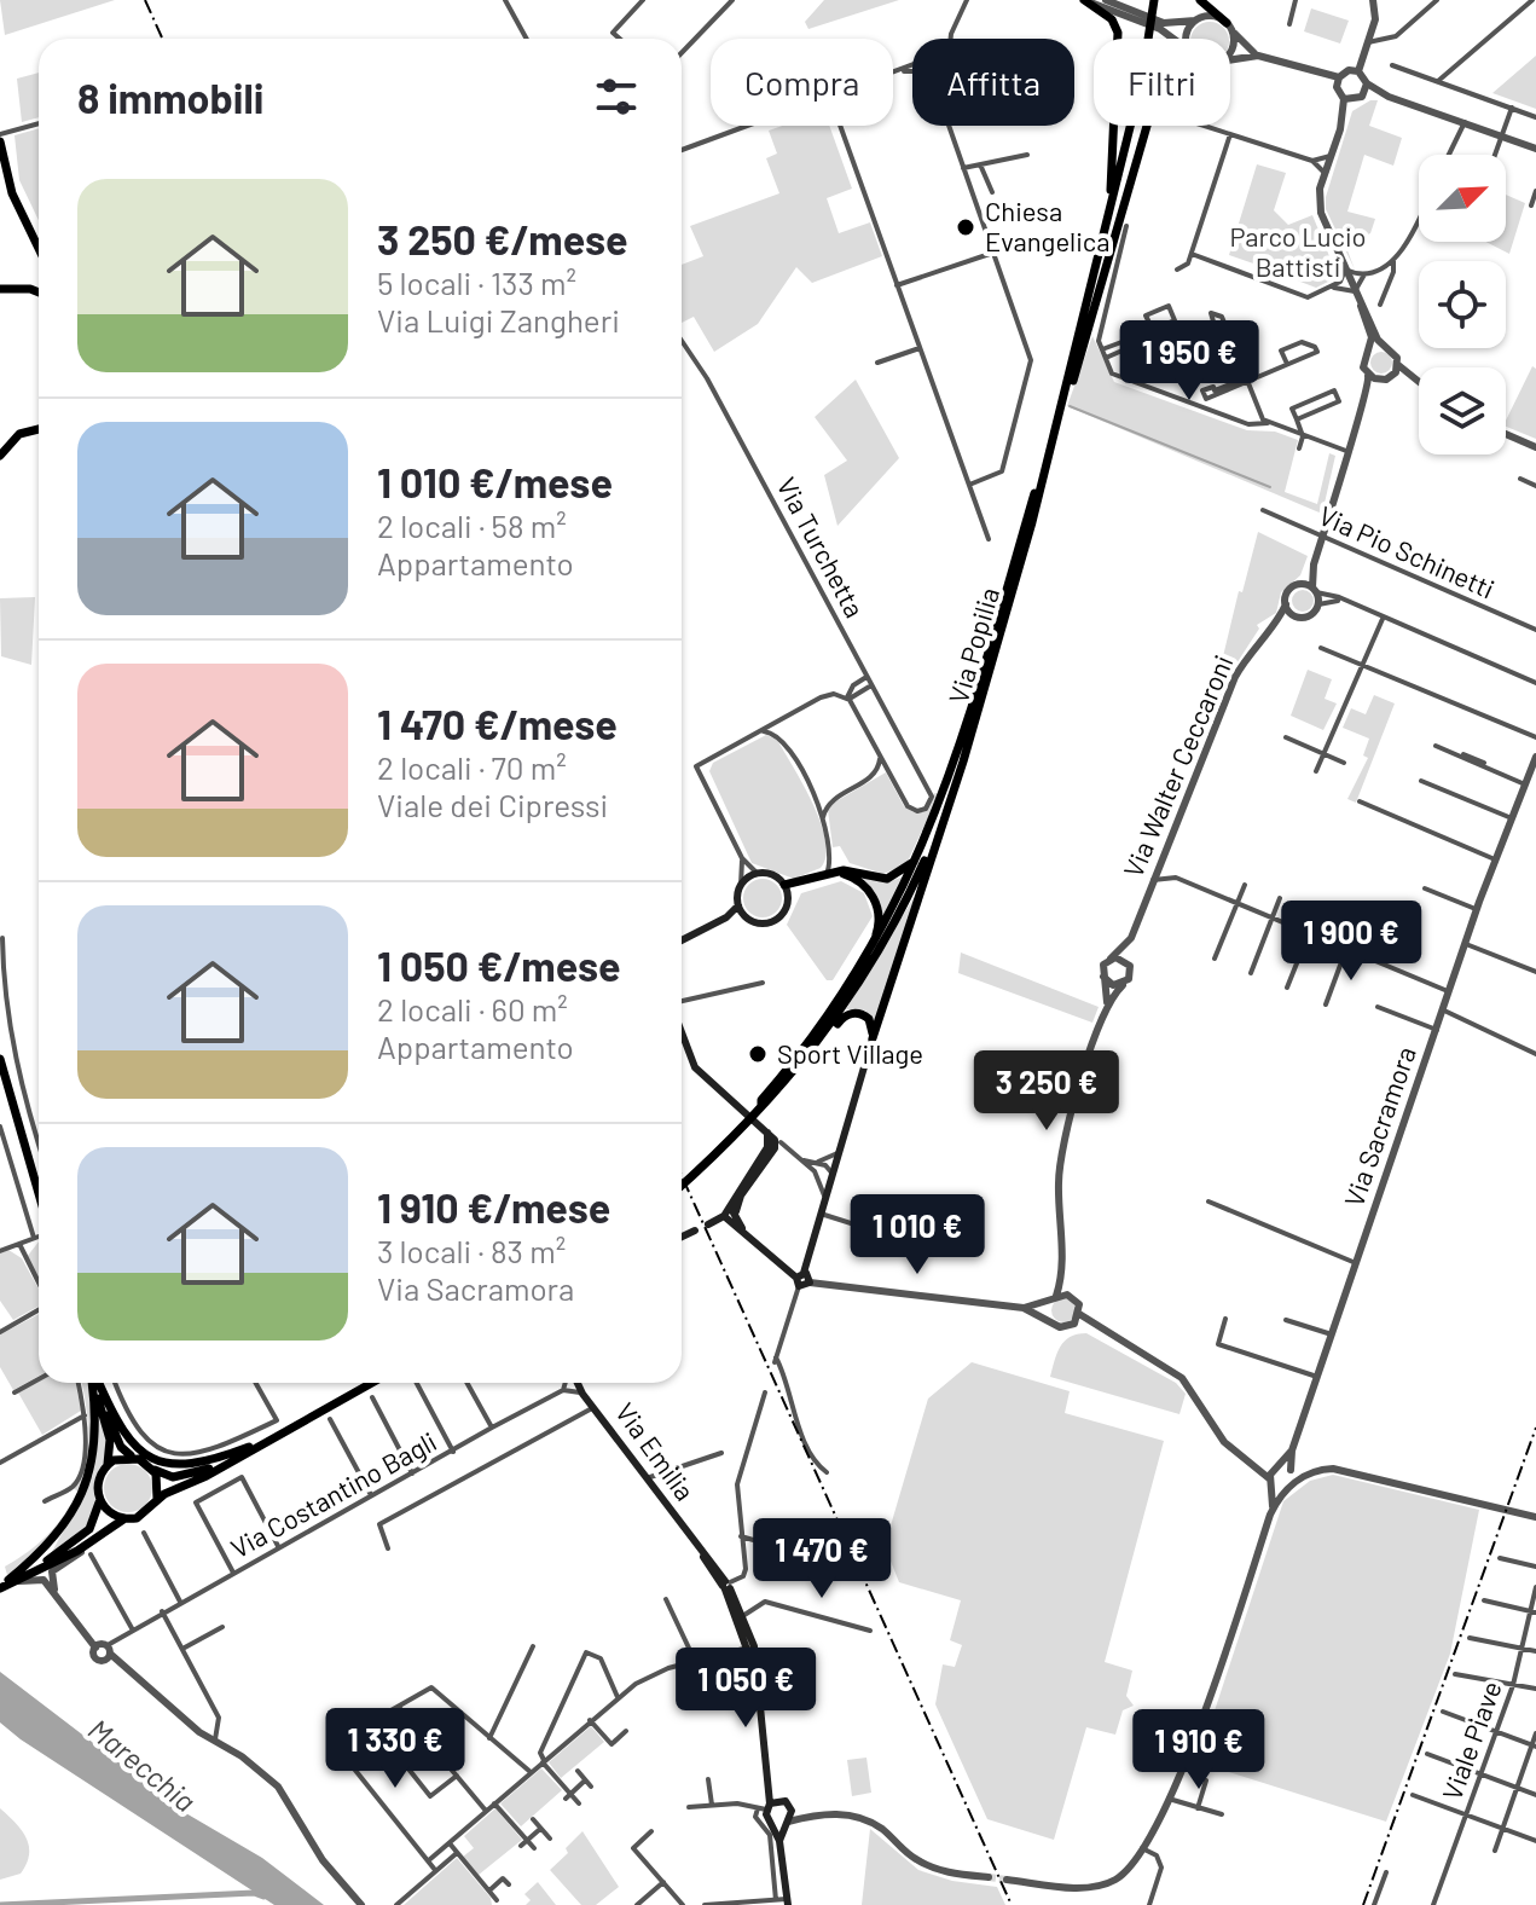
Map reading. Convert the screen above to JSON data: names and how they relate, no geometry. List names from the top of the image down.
{
  "streets": {
    "main road": ["Via Popilia", "Via Emilia"],
    "street": [
      "Via Turchetta",
      "Via Pio Schinetti",
      "Via Walter Ceccaroni",
      "Via Sacramora",
      "Via Costantino Bagli",
      "Viale Piave"
    ]
  },
  "water": ["Marecchia"],
  "parks": ["Parco Lucio Battisti"],
  "places": ["Chiesa Evangelica", "Sport Village"],
  "north": "top right",
  "page": {
    "chip": ["Compra", "Affitta", "Filtri"],
    "heading": "8 immobili",
    "list": [
      {
        "name": "3 250 €/mese",
        "note": "5 locali · 133 m² · Via Luigi Zangheri"
      },
      {
        "name": "1 010 €/mese",
        "note": "2 locali · 58 m² · Appartamento"
      },
      {
        "name": "1 470 €/mese",
        "note": "2 locali · 70 m² · Viale dei Cipressi"
      },
      {
        "name": "1 050 €/mese",
        "note": "2 locali · 60 m² · Appartamento"
      },
      {
        "name": "1 910 €/mese",
        "note": "3 locali · 83 m² · Via Sacramora"
      }
    ],
    "price": [
      "1 950 €",
      "1 900 €",
      "3 250 €",
      "1 010 €",
      "1 470 €",
      "1 050 €",
      "1 330 €",
      "1 910 €"
    ]
  }
}
